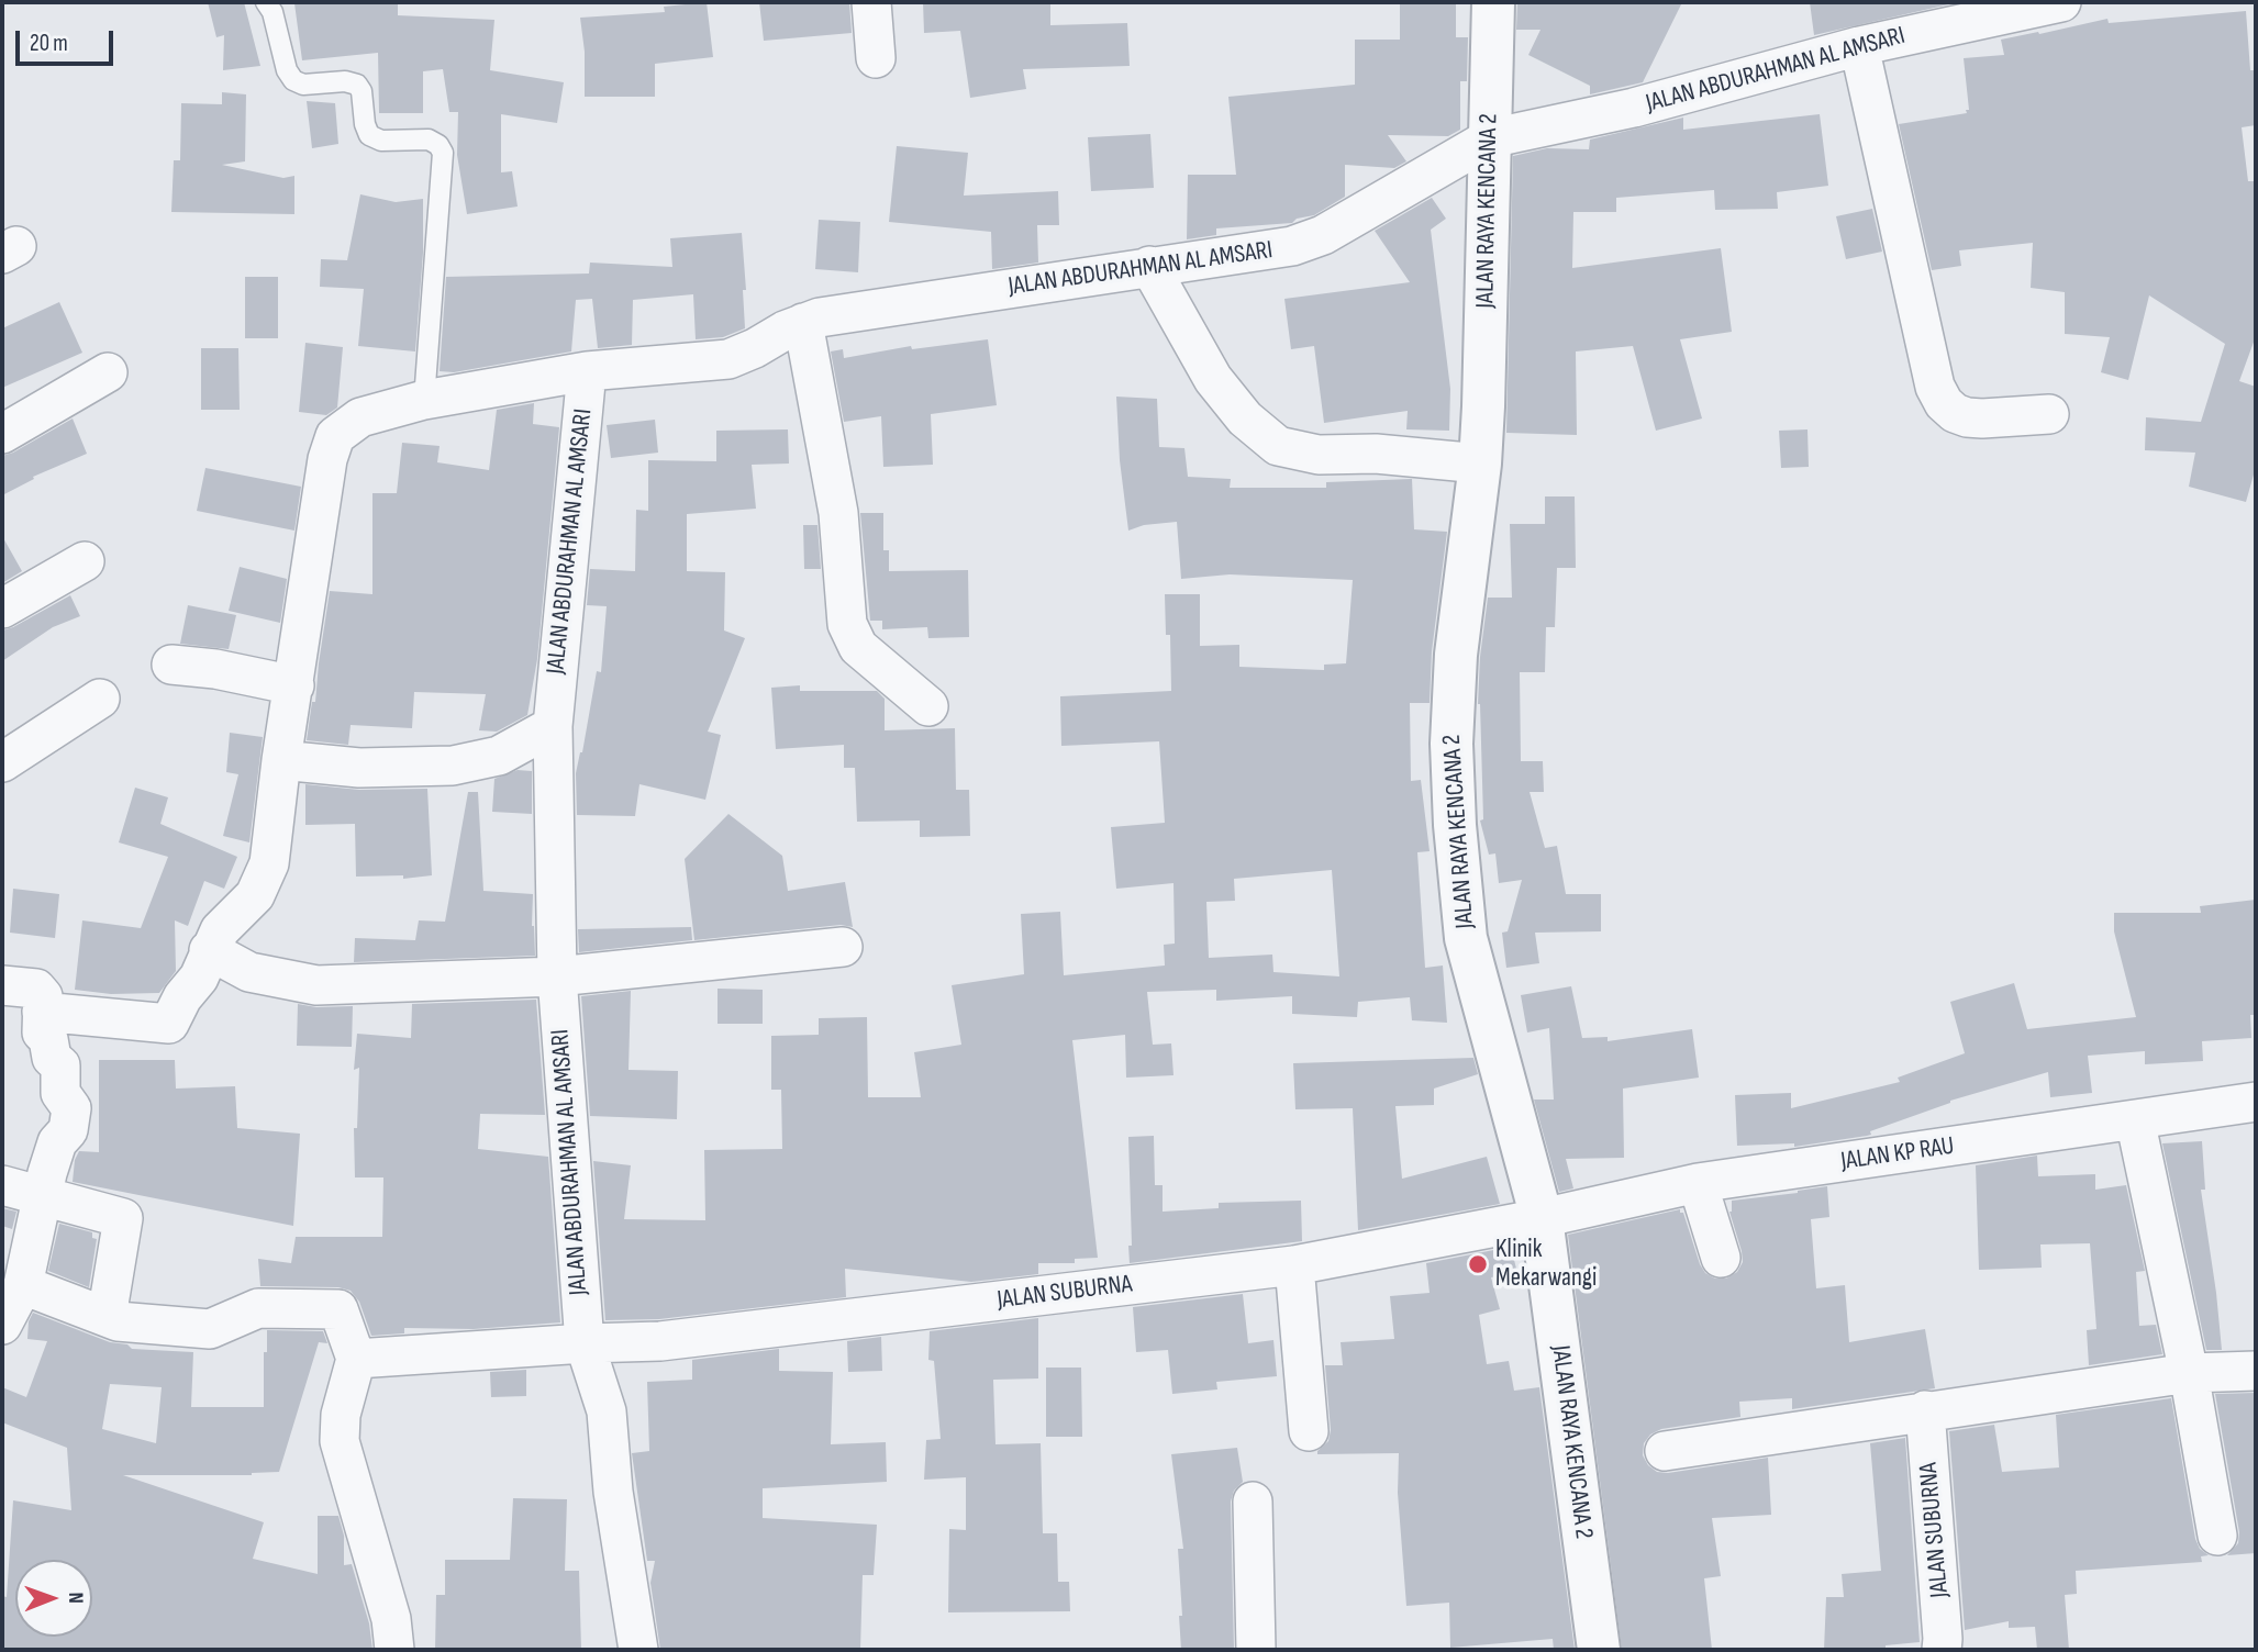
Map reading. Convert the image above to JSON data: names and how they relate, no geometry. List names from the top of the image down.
{
  "streets": {
    "street": [
      "JALAN ABDURAHMAN AL AMSARI",
      "JALAN RAYA KENCANA 2",
      "JALAN KP RAU",
      "JALAN SUBURNA"
    ]
  },
  "crossings": [
    ["JALAN ABDURAHMAN AL AMSARI", "JALAN RAYA KENCANA 2"],
    ["JALAN ABDURAHMAN AL AMSARI", "JALAN SUBURNA"],
    ["JALAN RAYA KENCANA 2", "JALAN KP RAU"],
    ["JALAN RAYA KENCANA 2", "JALAN SUBURNA"],
    ["JALAN KP RAU", "JALAN SUBURNA"]
  ],
  "places": ["Klinik Mekarwangi"],
  "scale_bar": "20 m",
  "north": "right"
}
